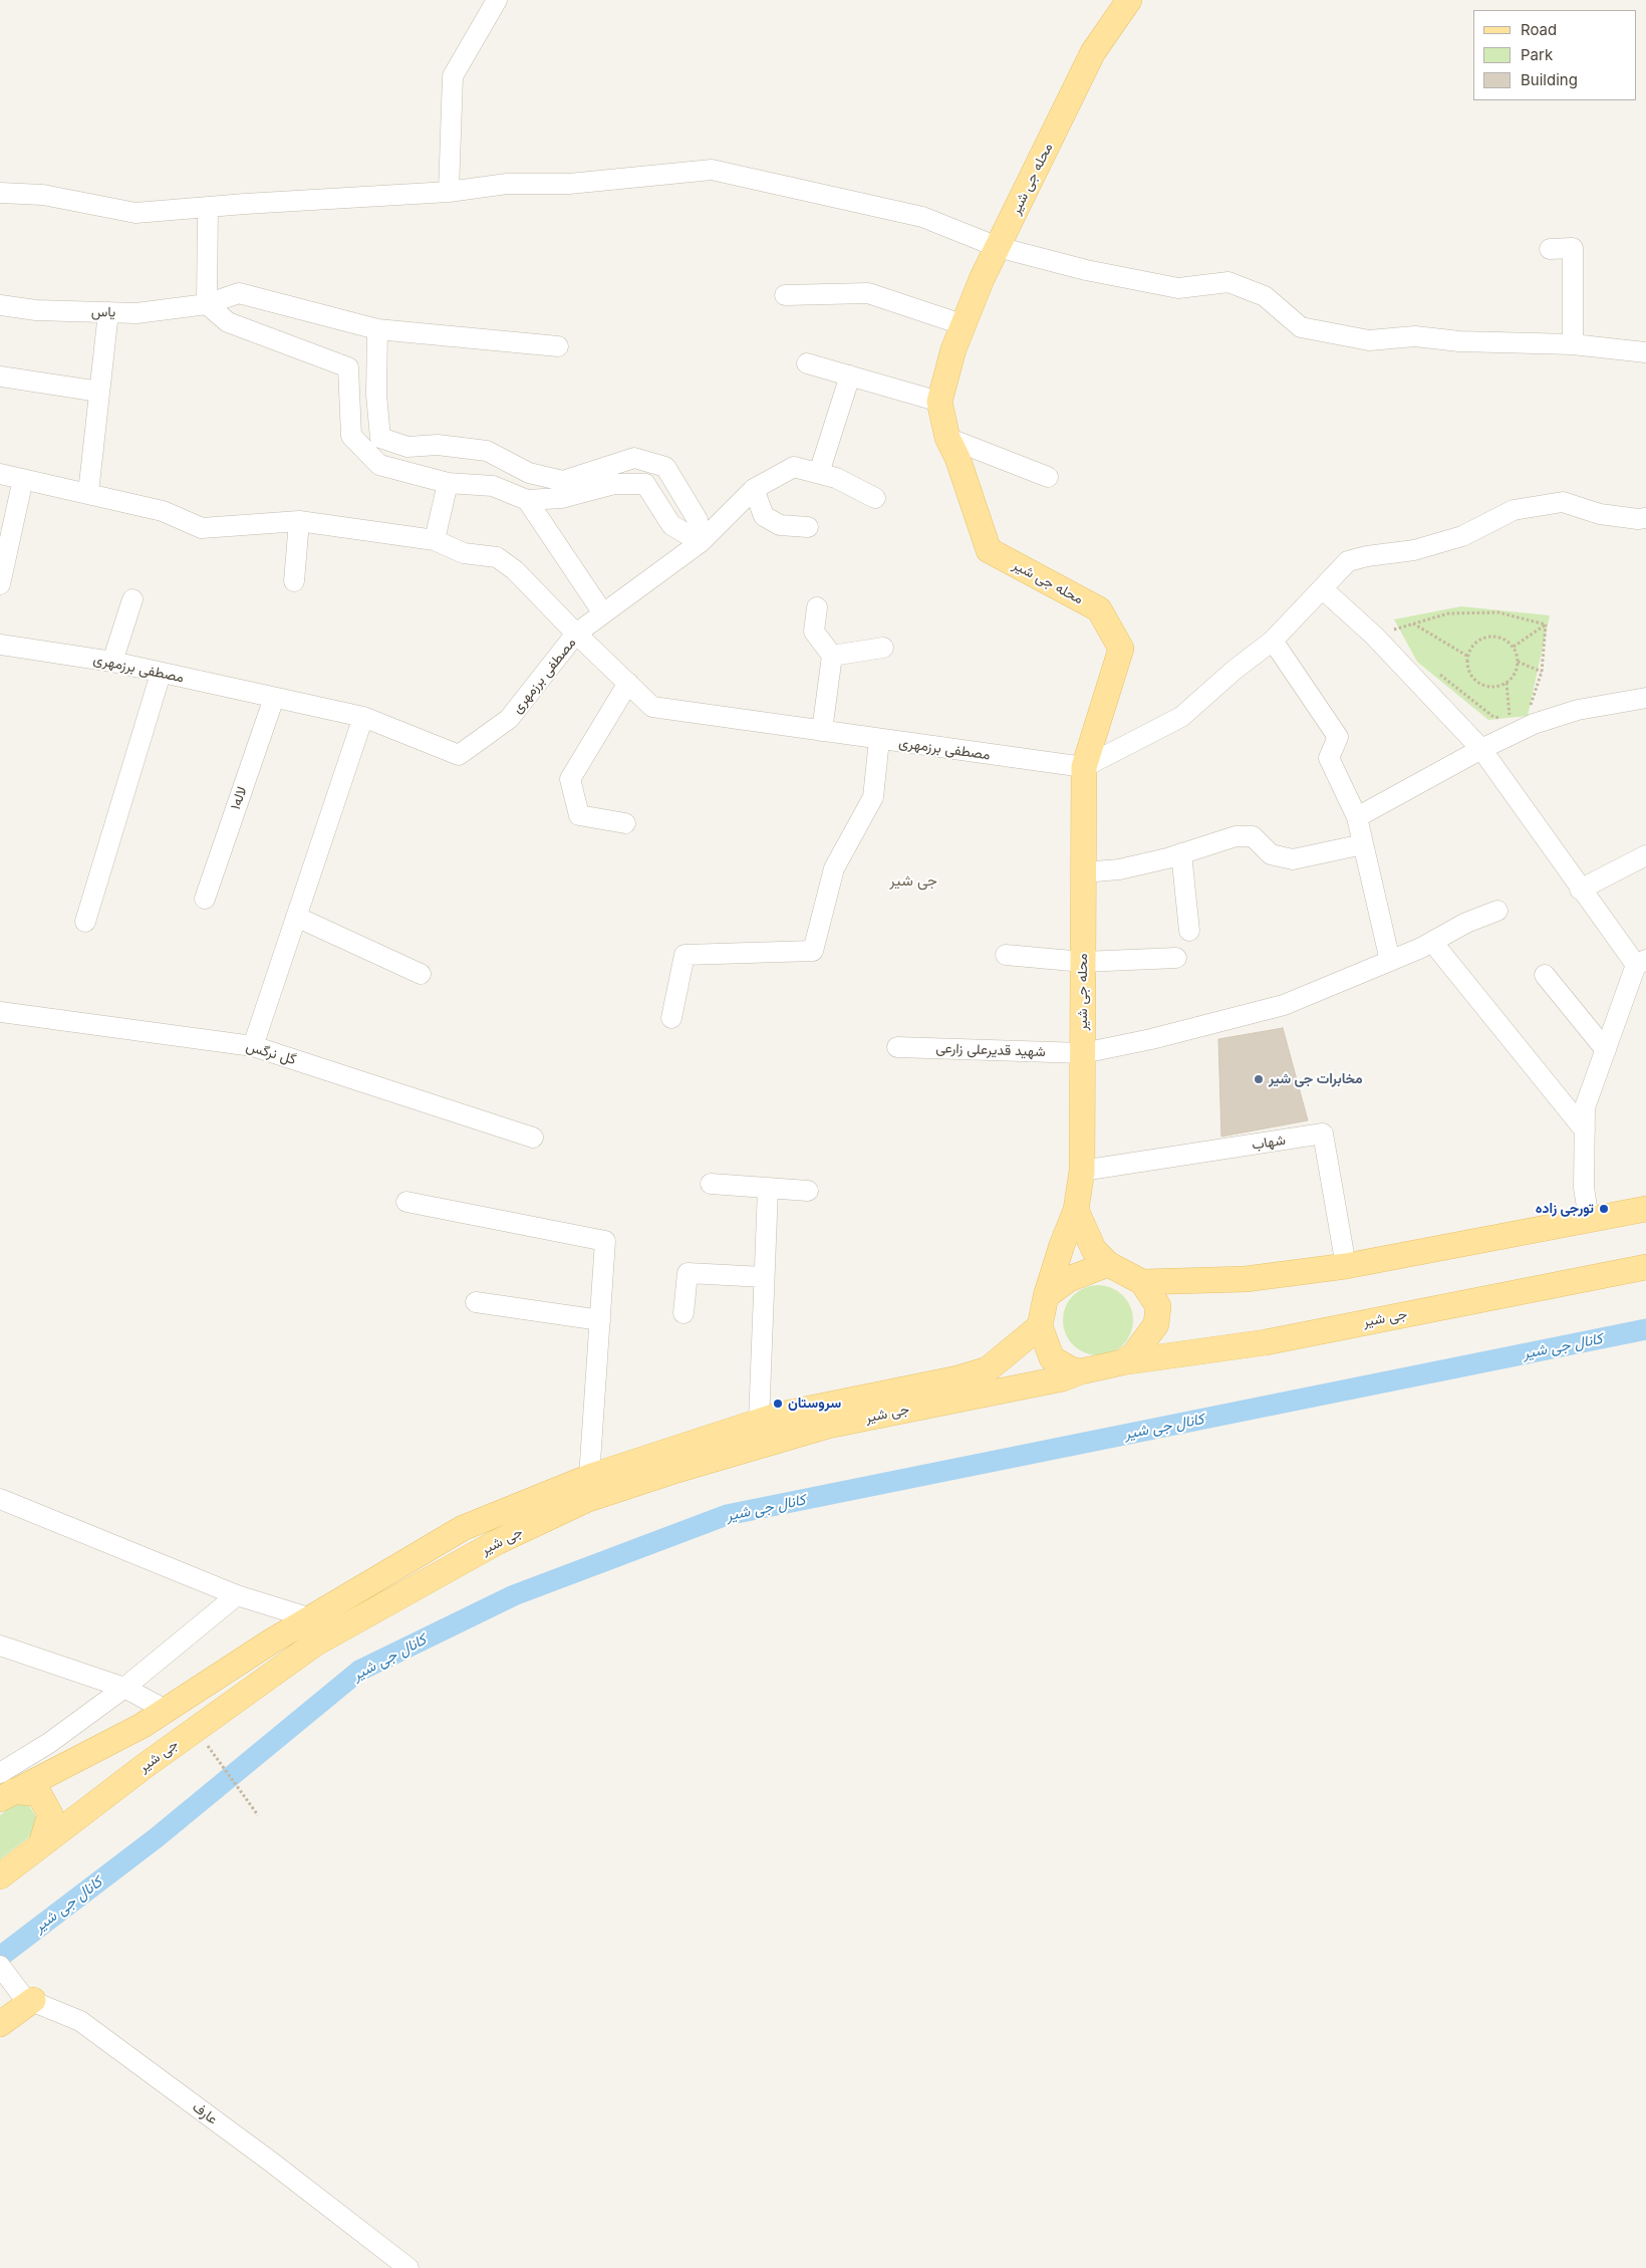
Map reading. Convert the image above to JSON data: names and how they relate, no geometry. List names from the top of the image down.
{
  "streets": {
    "main road": ["محله جی شیر", "جی شیر"],
    "street": [
      "یاس",
      "مصطفی برزمهری",
      "لاله۱",
      "شهید قدیرعلی زارعی",
      "گل نرگس",
      "شهاب",
      "عارف"
    ]
  },
  "crossings": [
    ["محله جی شیر", "مصطفی برزمهری"],
    ["محله جی شیر", "شهید قدیرعلی زارعی"],
    ["محله جی شیر", "شهاب"],
    ["محله جی شیر", "جی شیر"],
    ["مصطفی برزمهری", "لاله۱"]
  ],
  "districts": ["جی شیر"],
  "water": ["کانال جی شیر"],
  "places": ["مخابرات جی شیر", "تورجی زاده", "سروستان"],
  "legend": ["Road", "Park", "Building"]
}
